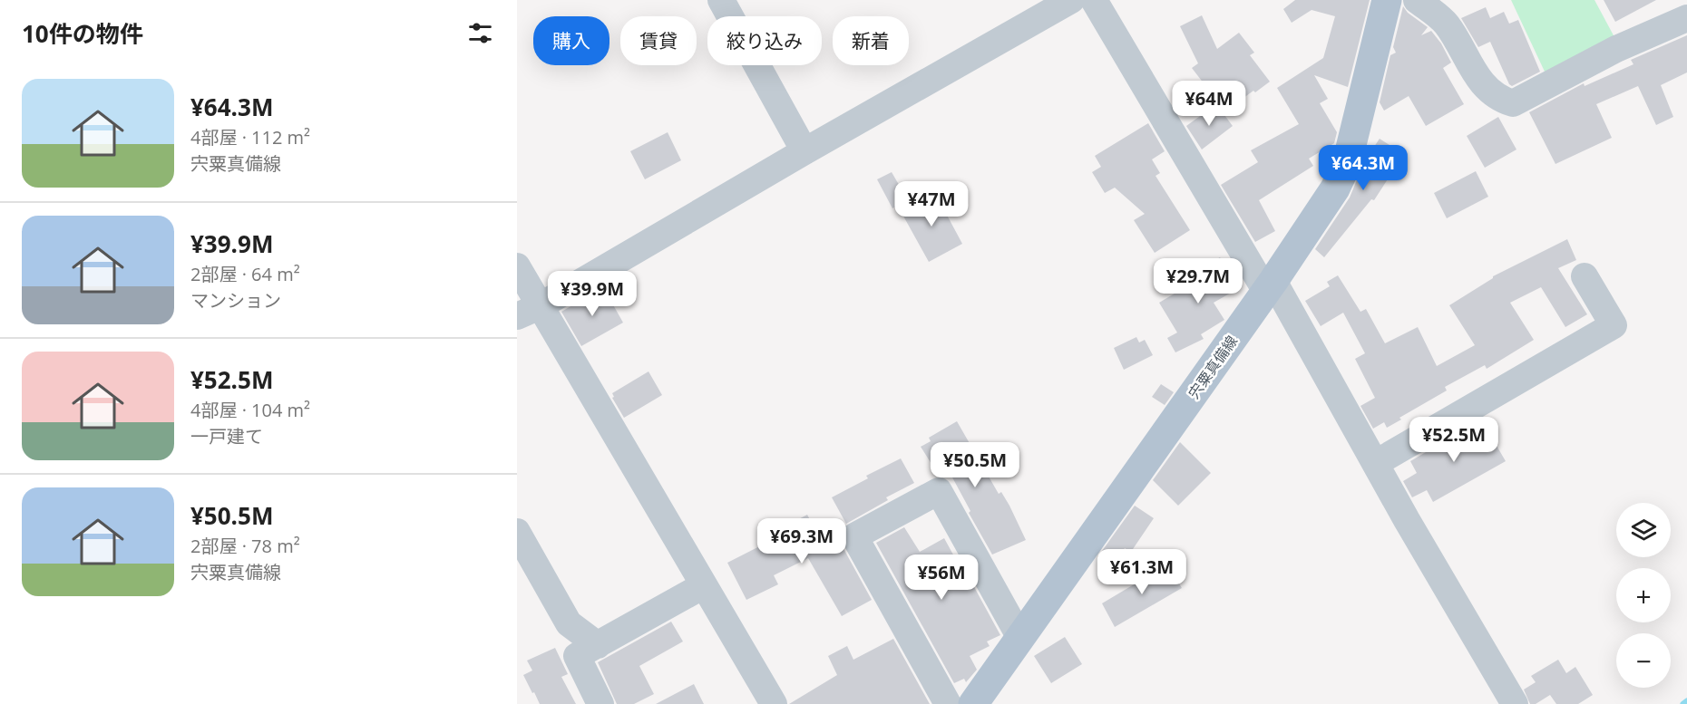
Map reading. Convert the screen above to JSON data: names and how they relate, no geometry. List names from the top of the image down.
{
  "streets": {
    "main road": ["宍粟真備線"]
  },
  "page": {
    "heading": "10件の物件",
    "chip": [
      "購入",
      "賃貸",
      "絞り込み",
      "新着"
    ],
    "list": [
      {
        "name": "¥64.3M",
        "note": "4部屋 · 112 m² · 宍粟真備線"
      },
      {
        "name": "¥39.9M",
        "note": "2部屋 · 64 m² · マンション"
      },
      {
        "name": "¥52.5M",
        "note": "4部屋 · 104 m² · 一戸建て"
      },
      {
        "name": "¥50.5M",
        "note": "2部屋 · 78 m² · 宍粟真備線"
      }
    ],
    "price": [
      "¥64M",
      "¥64.3M",
      "¥47M",
      "¥29.7M",
      "¥39.9M",
      "¥52.5M",
      "¥50.5M",
      "¥69.3M",
      "¥61.3M",
      "¥56M"
    ],
    "map_buttons": ["+", "−"]
  }
}
